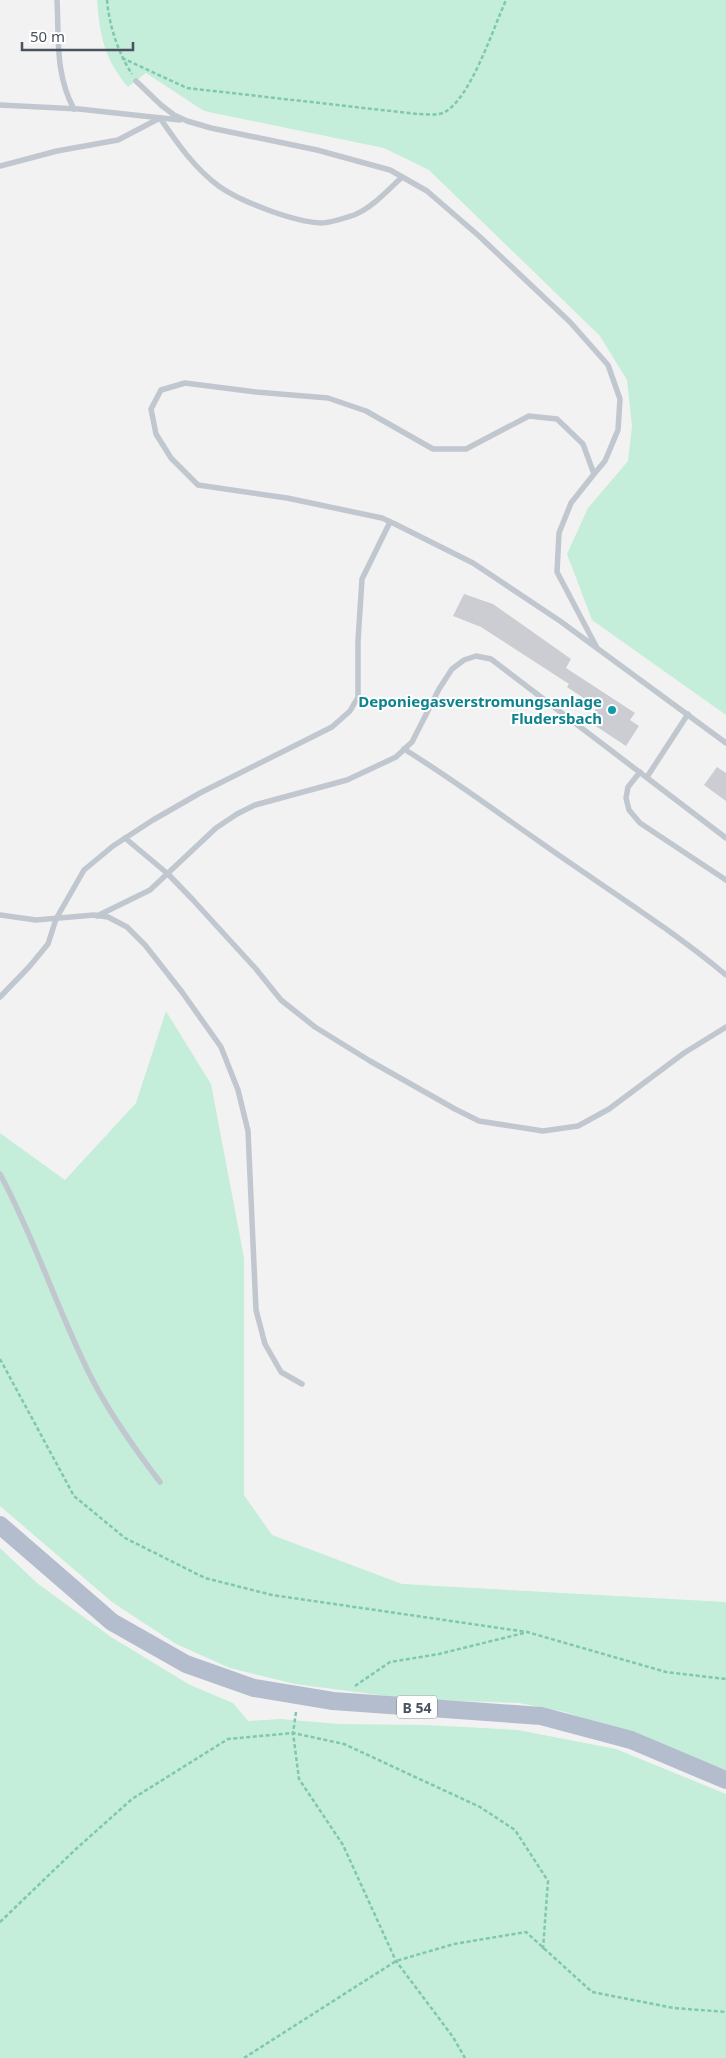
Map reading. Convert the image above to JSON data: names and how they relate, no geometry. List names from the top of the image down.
{
  "streets": {
    "main road": ["B 54"]
  },
  "places": ["Deponiegasverstromungsanlage Fludersbach"],
  "scale_bar": "50 m"
}
